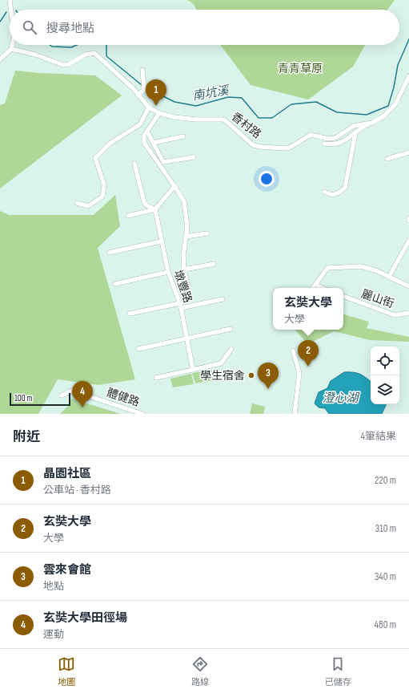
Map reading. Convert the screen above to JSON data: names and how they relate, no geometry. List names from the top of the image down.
{
  "streets": {
    "street": [
      "香村路",
      "墩豐路",
      "麗山街",
      "體健路"
    ]
  },
  "crossings": [
    ["香村路", "墩豐路"]
  ],
  "water": ["南坑溪", "澄心湖"],
  "parks": ["青青草原"],
  "places": ["學生宿舍"],
  "scale_bar": "100 m",
  "page": {
    "search": "搜尋地點",
    "pins": [
      "1",
      "2",
      "3",
      "4"
    ],
    "popup": ["玄奘大學", "大學"],
    "scale": "100 m",
    "heading": ["附近", "4筆結果"],
    "list": [
      {
        "mark": "1",
        "name": "晶園社區",
        "note": "公車站 · 香村路",
        "value": "220 m"
      },
      {
        "mark": "2",
        "name": "玄奘大學",
        "note": "大學",
        "value": "310 m"
      },
      {
        "mark": "3",
        "name": "雲來會館",
        "note": "地點",
        "value": "340 m"
      },
      {
        "mark": "4",
        "name": "玄奘大學田徑場",
        "note": "運動",
        "value": "480 m"
      }
    ],
    "nav": ["地圖", "路線", "已儲存"]
  }
}
